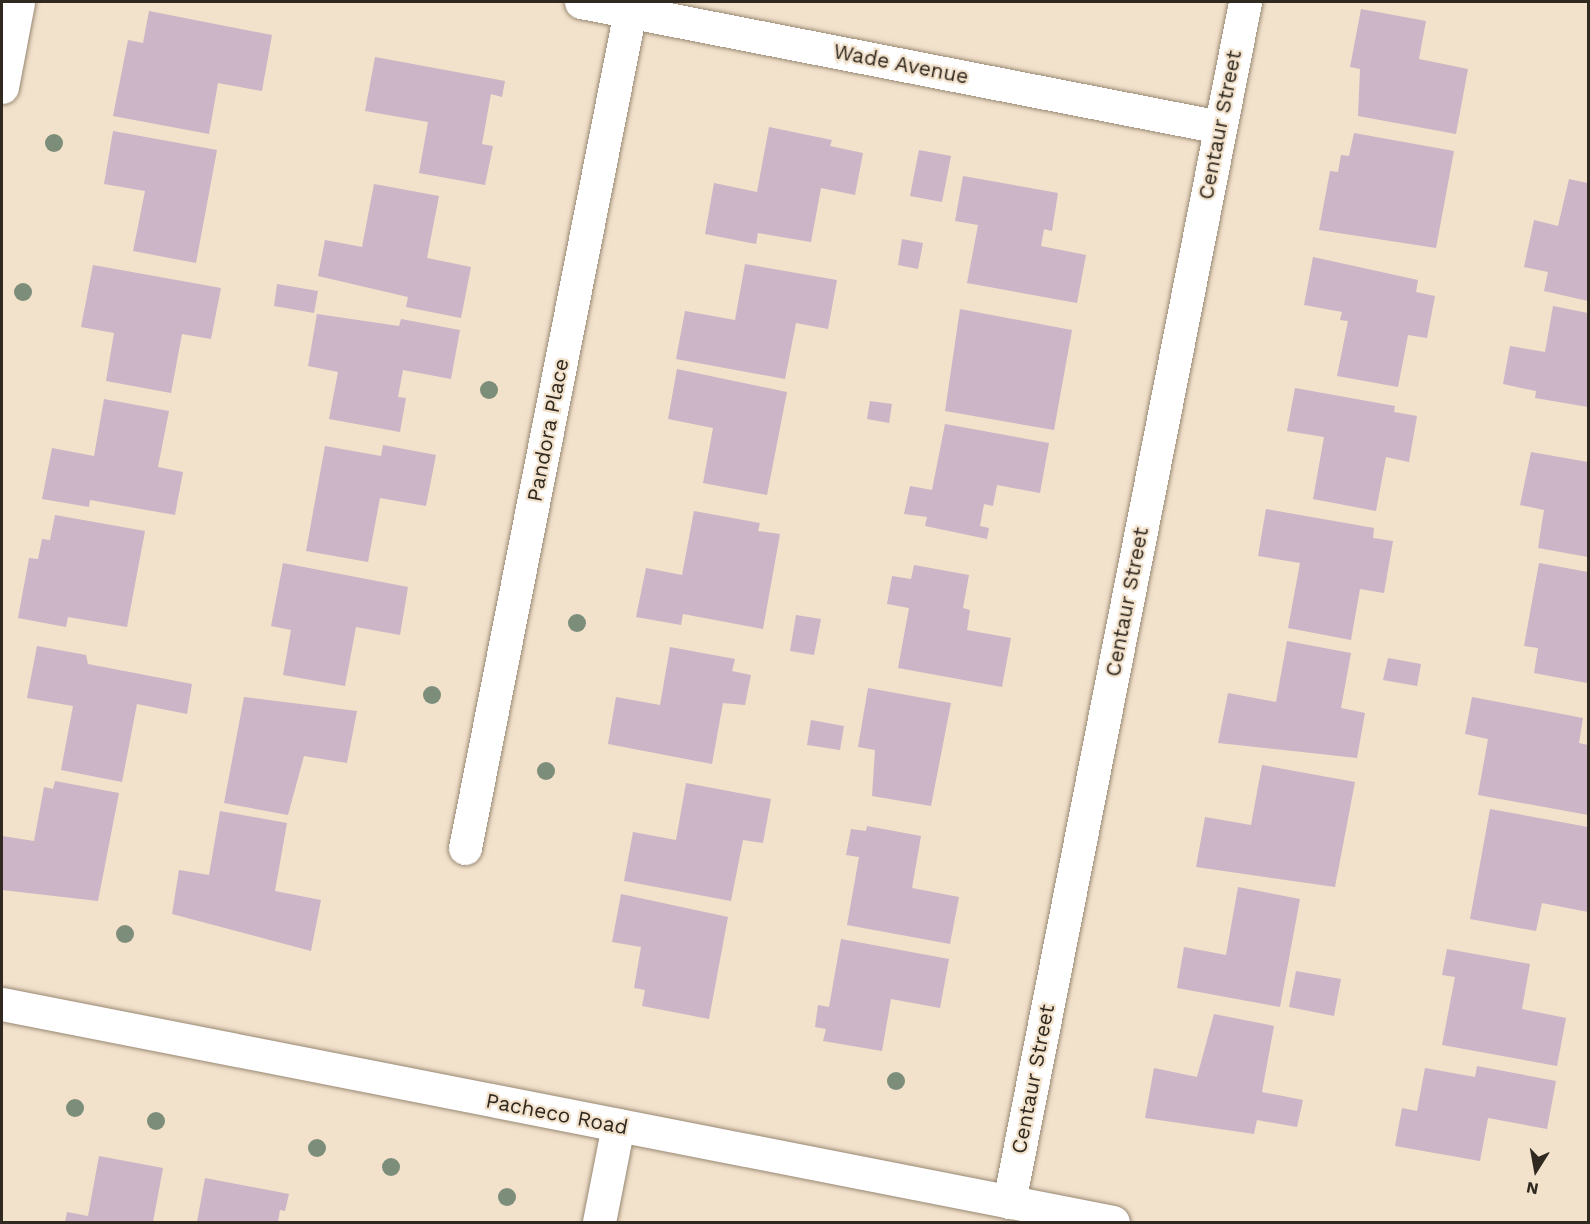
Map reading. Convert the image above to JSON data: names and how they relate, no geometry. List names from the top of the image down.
{
  "streets": {
    "street": [
      "Wade Avenue",
      "Centaur Street",
      "Pandora Place",
      "Pacheco Road"
    ]
  },
  "crossings": [
    ["Wade Avenue", "Centaur Street"],
    ["Wade Avenue", "Pandora Place"],
    ["Centaur Street", "Pacheco Road"]
  ],
  "north": "bottom"
}
